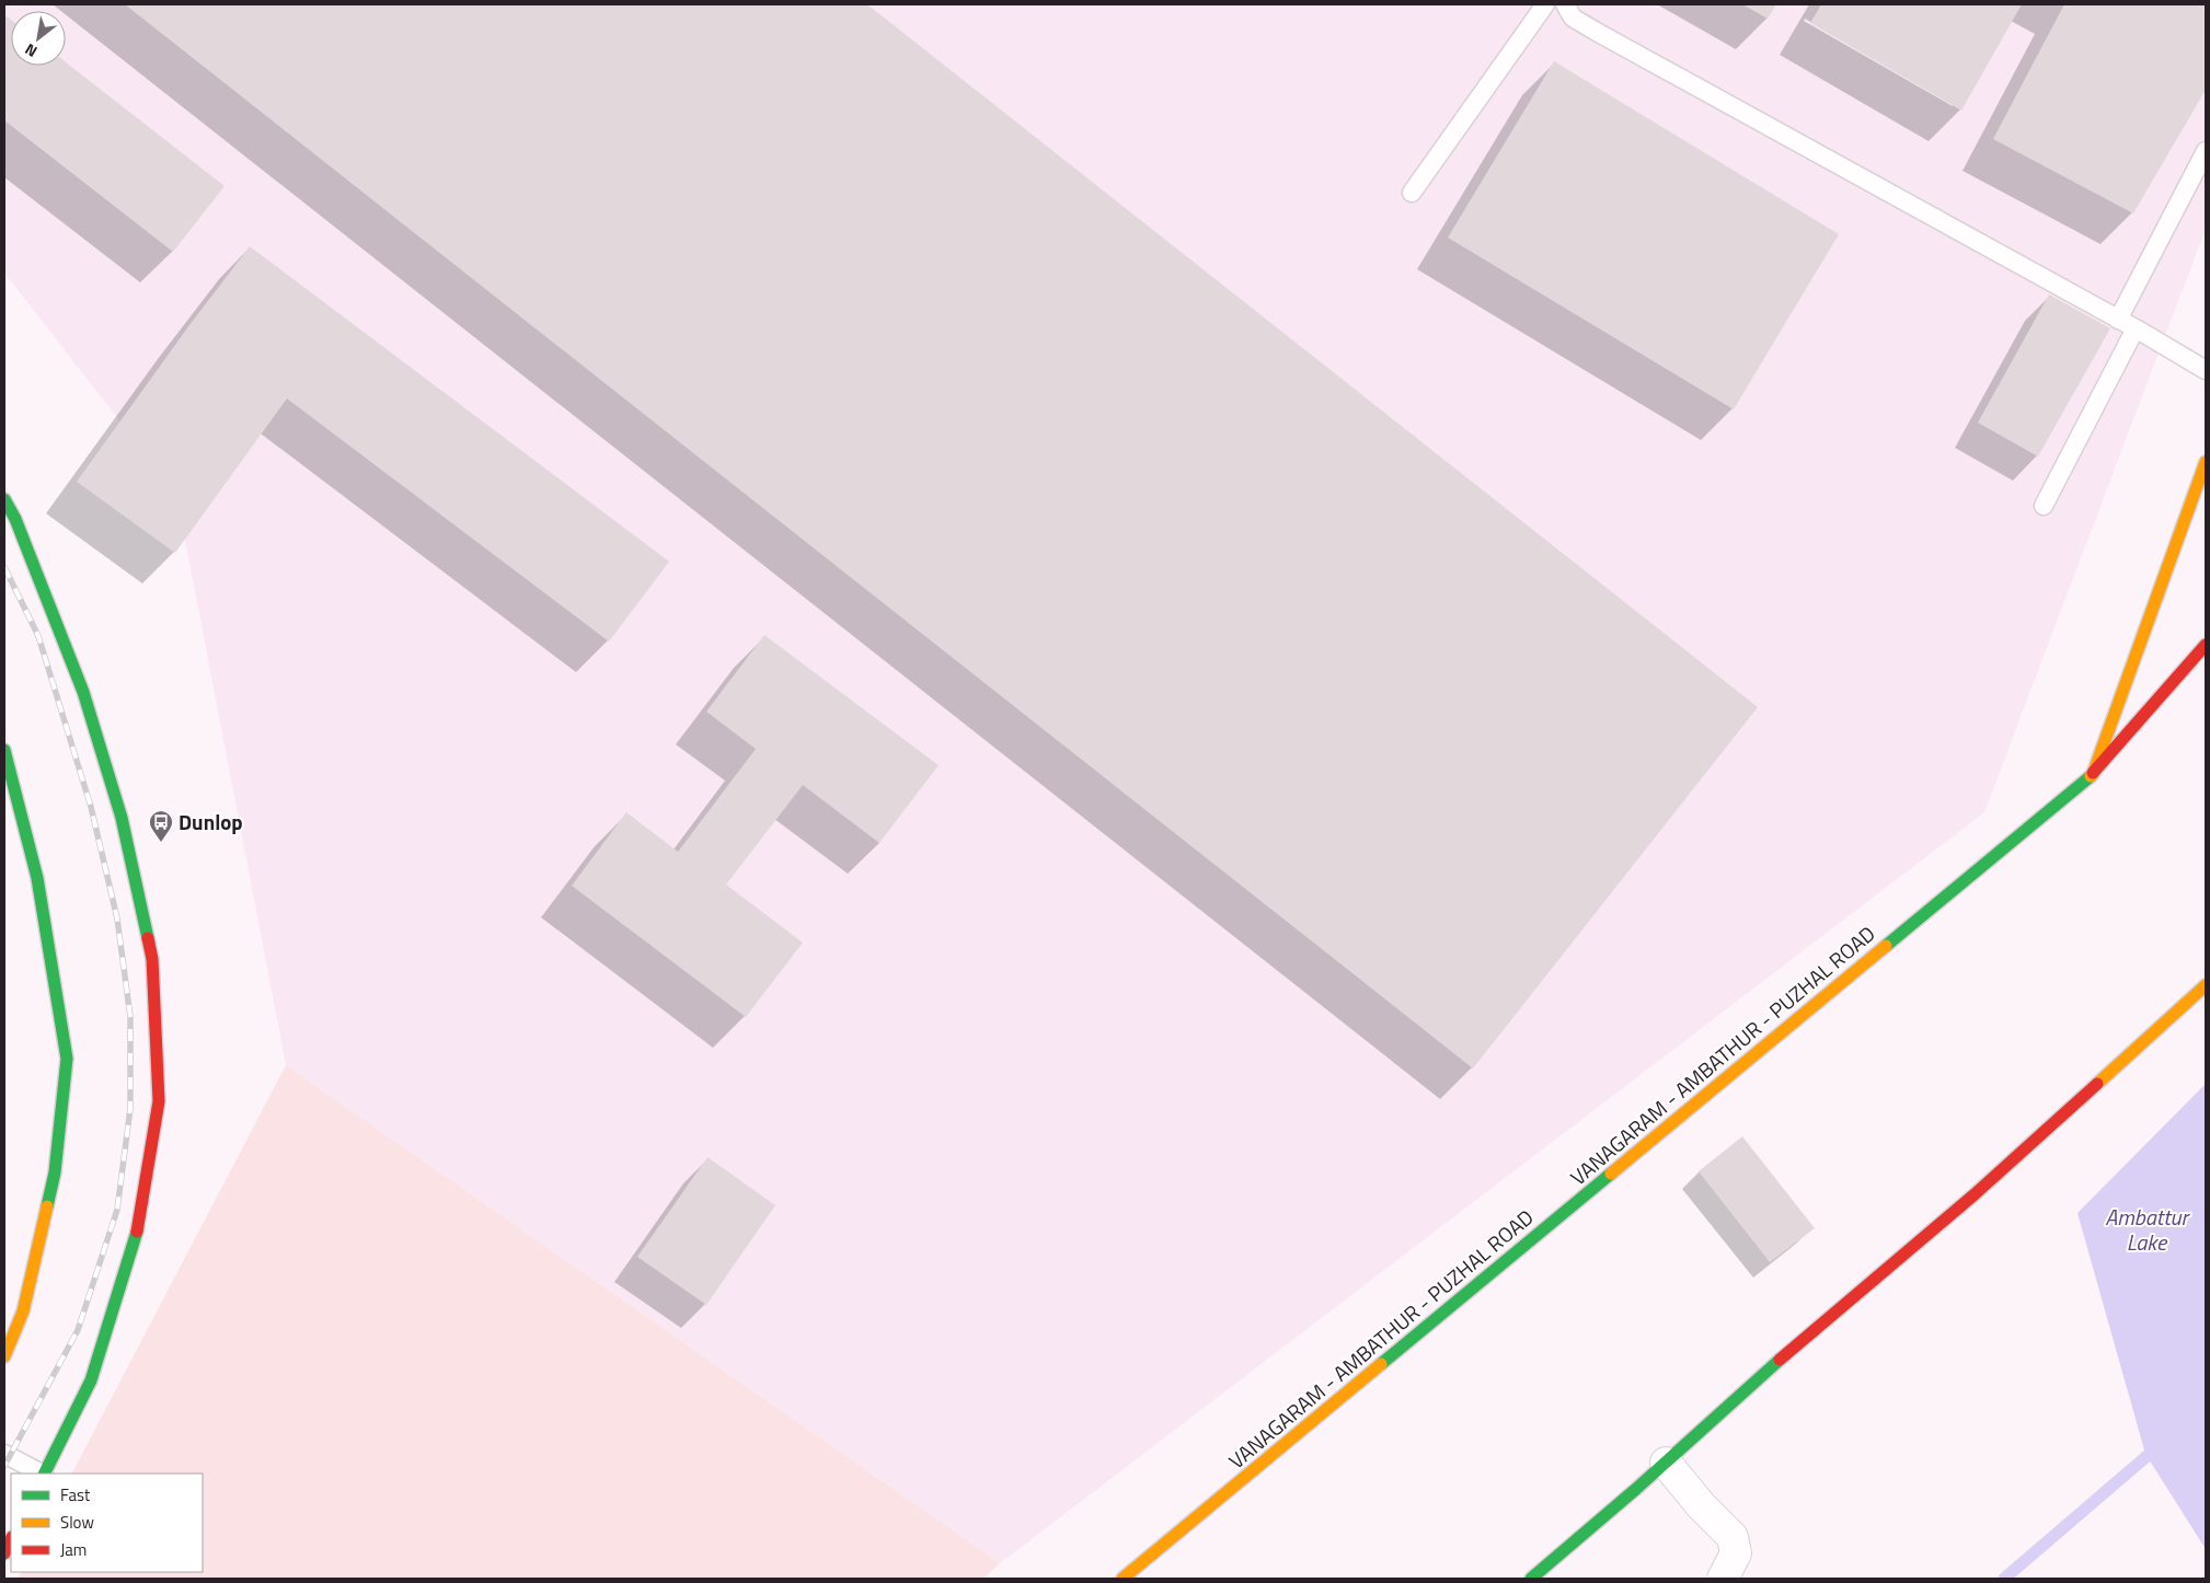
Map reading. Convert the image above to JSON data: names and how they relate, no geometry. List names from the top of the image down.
{
  "streets": {
    "main road": ["VANAGARAM - AMBATHUR - PUZHAL ROAD"]
  },
  "water": ["Ambattur Lake"],
  "places": {
    "bus stop": ["Dunlop"]
  },
  "legend": ["Fast", "Slow", "Jam"],
  "north": "bottom left"
}
